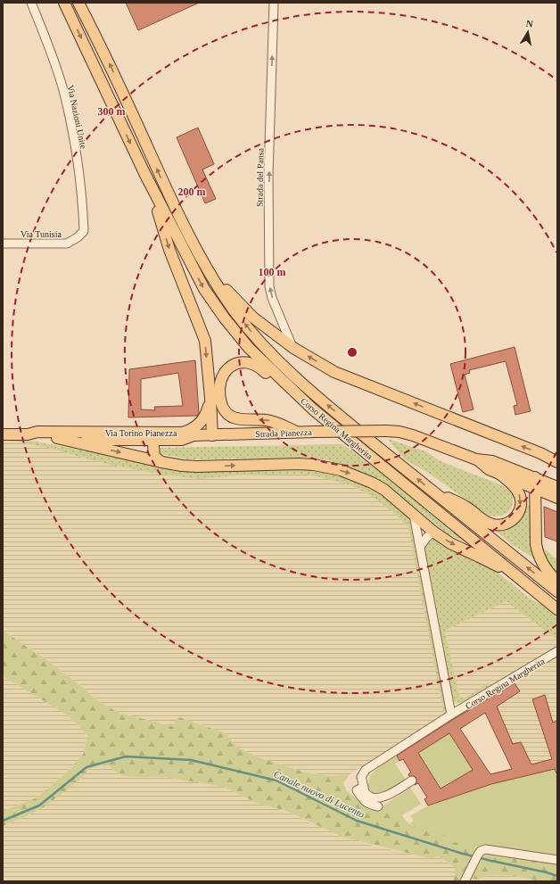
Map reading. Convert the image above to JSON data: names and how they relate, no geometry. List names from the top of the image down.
{
  "streets": {
    "main road": ["Corso Regina Margherita", "Via Torino Pianezza", "Strada Pianezza"],
    "street": ["Via Nazioni Unite", "Strada del Pansa", "Via Tunisia"]
  },
  "crossings": [
    ["Via Nazioni Unite", "Via Tunisia"],
    ["Via Torino Pianezza", "Strada Pianezza"]
  ],
  "one_way": ["Strada del Pansa"],
  "water": ["Canale nuovo di Lucento"],
  "north": "top",
  "rings": ["300 m", "200 m", "100 m"]
}
